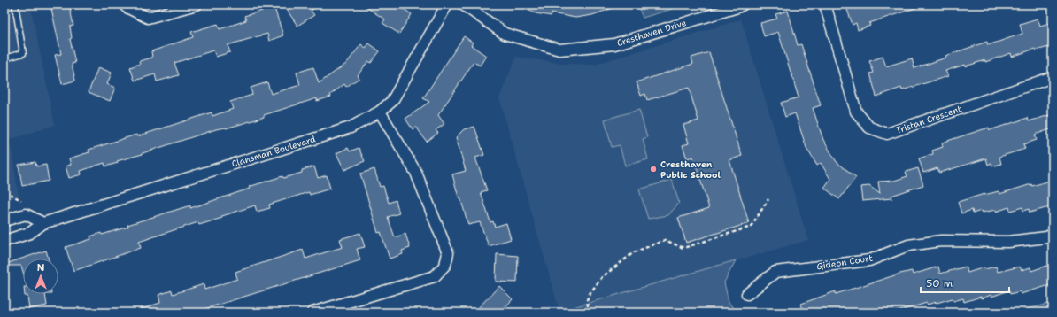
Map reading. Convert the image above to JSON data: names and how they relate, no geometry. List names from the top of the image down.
{
  "streets": {
    "street": [
      "Cresthaven Drive",
      "Tristan Crescent",
      "Clansman Boulevard",
      "Gideon Court"
    ]
  },
  "places": ["Cresthaven Public School"],
  "scale_bar": "50 m",
  "north": "top"
}
